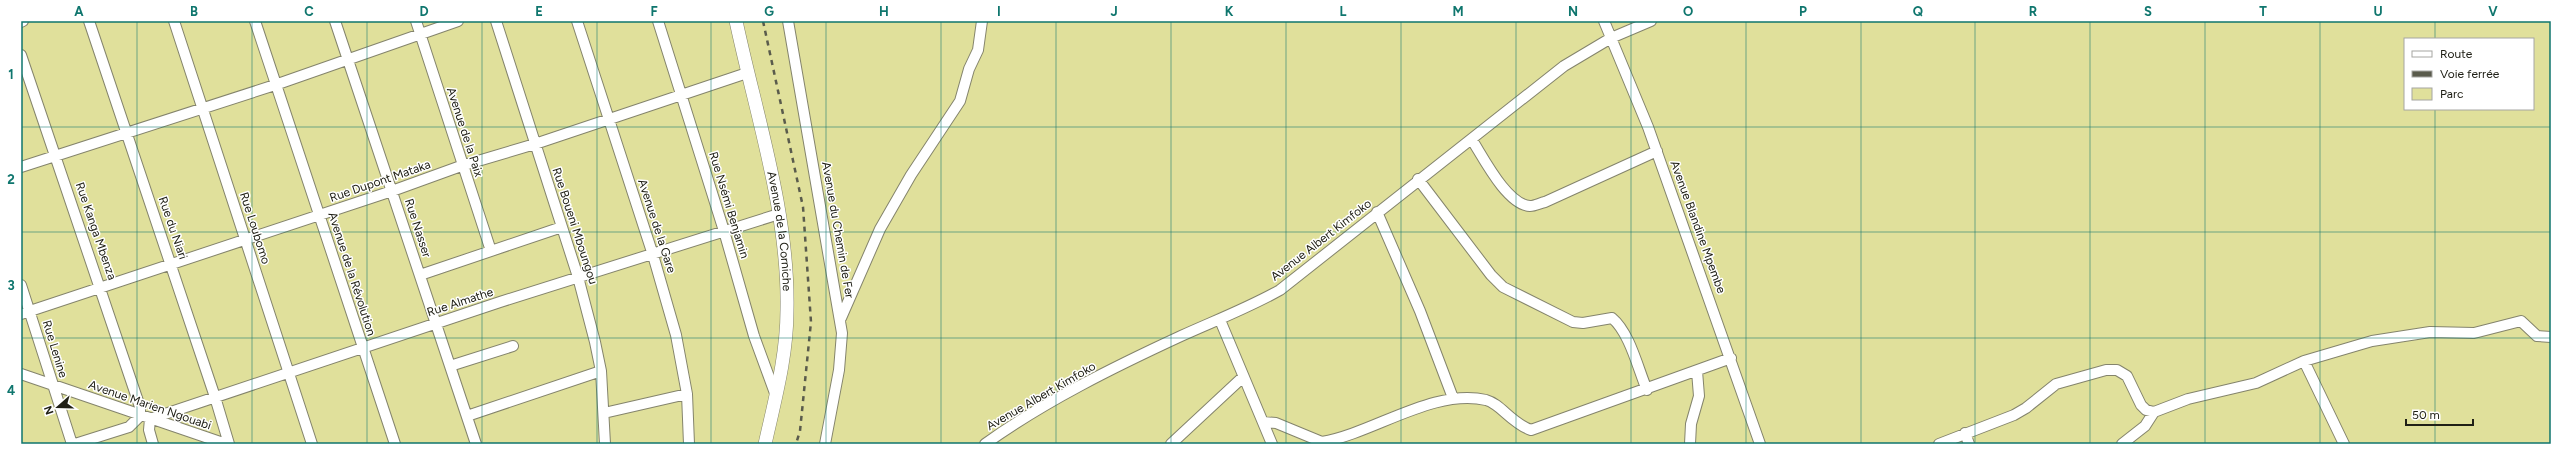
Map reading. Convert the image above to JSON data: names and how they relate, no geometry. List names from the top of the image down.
{
  "streets": {
    "street": [
      "Avenue de la Paix",
      "Rue Dupont Mataka",
      "Rue Nsémi Benjamin",
      "Rue Boueni Mboungou",
      "Avenue de la Gare",
      "Avenue Blandine Mpembe",
      "Rue du Niari",
      "Rue Loubomo",
      "Rue Nasser",
      "Avenue du Chemin de Fer",
      "Rue Kanga Mbenza",
      "Avenue de la Corniche",
      "Avenue Albert Kimfoko",
      "Avenue de la Révolution",
      "Rue Almathe",
      "Rue Lenine",
      "Avenue Marien Ngouabi"
    ]
  },
  "crossings": [
    ["Avenue de la Paix", "Rue Dupont Mataka"],
    ["Rue Dupont Mataka", "Rue Nsémi Benjamin"],
    ["Rue Dupont Mataka", "Rue Boueni Mboungou"],
    ["Rue Dupont Mataka", "Avenue de la Gare"],
    ["Rue Dupont Mataka", "Rue du Niari"],
    ["Rue Dupont Mataka", "Rue Loubomo"],
    ["Rue Dupont Mataka", "Rue Nasser"],
    ["Rue Dupont Mataka", "Rue Kanga Mbenza"],
    ["Rue Dupont Mataka", "Avenue de la Corniche"],
    ["Rue Dupont Mataka", "Avenue de la Révolution"],
    ["Rue Dupont Mataka", "Rue Lenine"],
    ["Rue Nsémi Benjamin", "Avenue de la Corniche"],
    ["Rue Nsémi Benjamin", "Rue Almathe"],
    ["Rue Boueni Mboungou", "Rue Almathe"],
    ["Avenue de la Gare", "Rue Almathe"],
    ["Avenue Blandine Mpembe", "Avenue Albert Kimfoko"],
    ["Rue du Niari", "Rue Almathe"],
    ["Rue du Niari", "Avenue Marien Ngouabi"],
    ["Rue Loubomo", "Rue Almathe"],
    ["Rue Nasser", "Rue Almathe"],
    ["Rue Kanga Mbenza", "Rue Almathe"],
    ["Rue Kanga Mbenza", "Avenue Marien Ngouabi"],
    ["Avenue de la Corniche", "Rue Almathe"],
    ["Avenue de la Révolution", "Rue Almathe"],
    ["Rue Almathe", "Rue Lenine"],
    ["Rue Almathe", "Avenue Marien Ngouabi"],
    ["Rue Lenine", "Avenue Marien Ngouabi"]
  ],
  "legend": ["Route", "Voie ferrée", "Parc"],
  "scale_bar": "50 m",
  "north": "left",
  "grid": {
    "columns": [
      "A",
      "B",
      "C",
      "D",
      "E",
      "F",
      "G",
      "H",
      "I",
      "J",
      "K",
      "L",
      "M",
      "N",
      "O",
      "P",
      "Q",
      "R",
      "S",
      "T",
      "U",
      "V"
    ],
    "rows": [
      "1",
      "2",
      "3",
      "4"
    ]
  }
}
